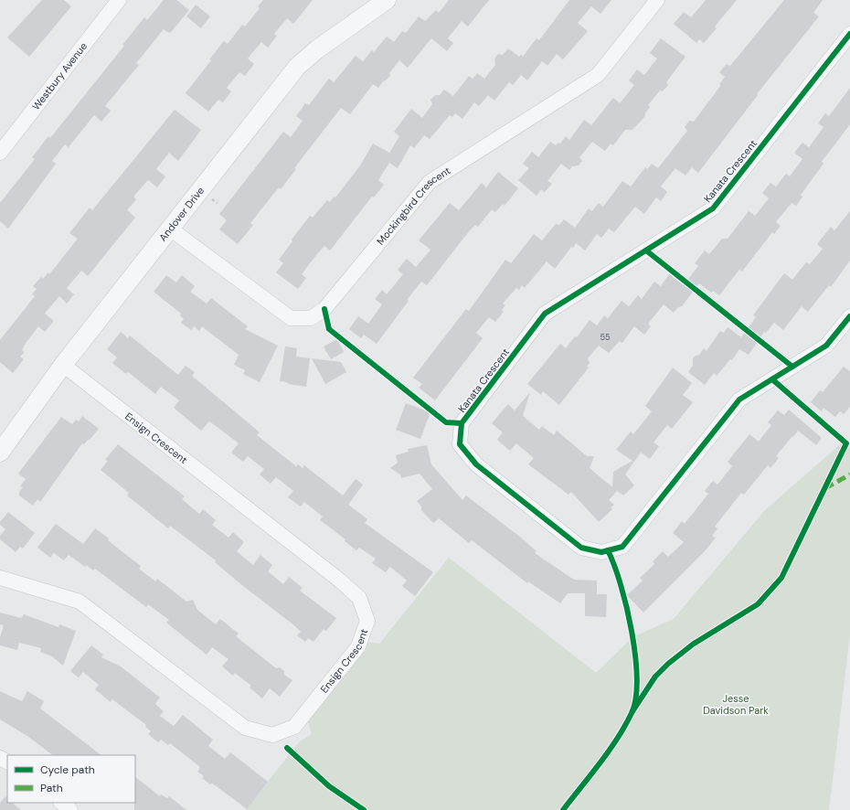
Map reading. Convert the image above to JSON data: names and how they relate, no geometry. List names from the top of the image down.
{
  "streets": {
    "street": [
      "Westbury Avenue",
      "Kanata Crescent",
      "Mockingbird Crescent",
      "Andover Drive",
      "Ensign Crescent"
    ]
  },
  "crossings": [
    ["Mockingbird Crescent", "Andover Drive"],
    ["Andover Drive", "Ensign Crescent"]
  ],
  "parks": ["Jesse Davidson Park"],
  "house_numbers": ["55"],
  "legend": ["Cycle path", "Path"]
}
